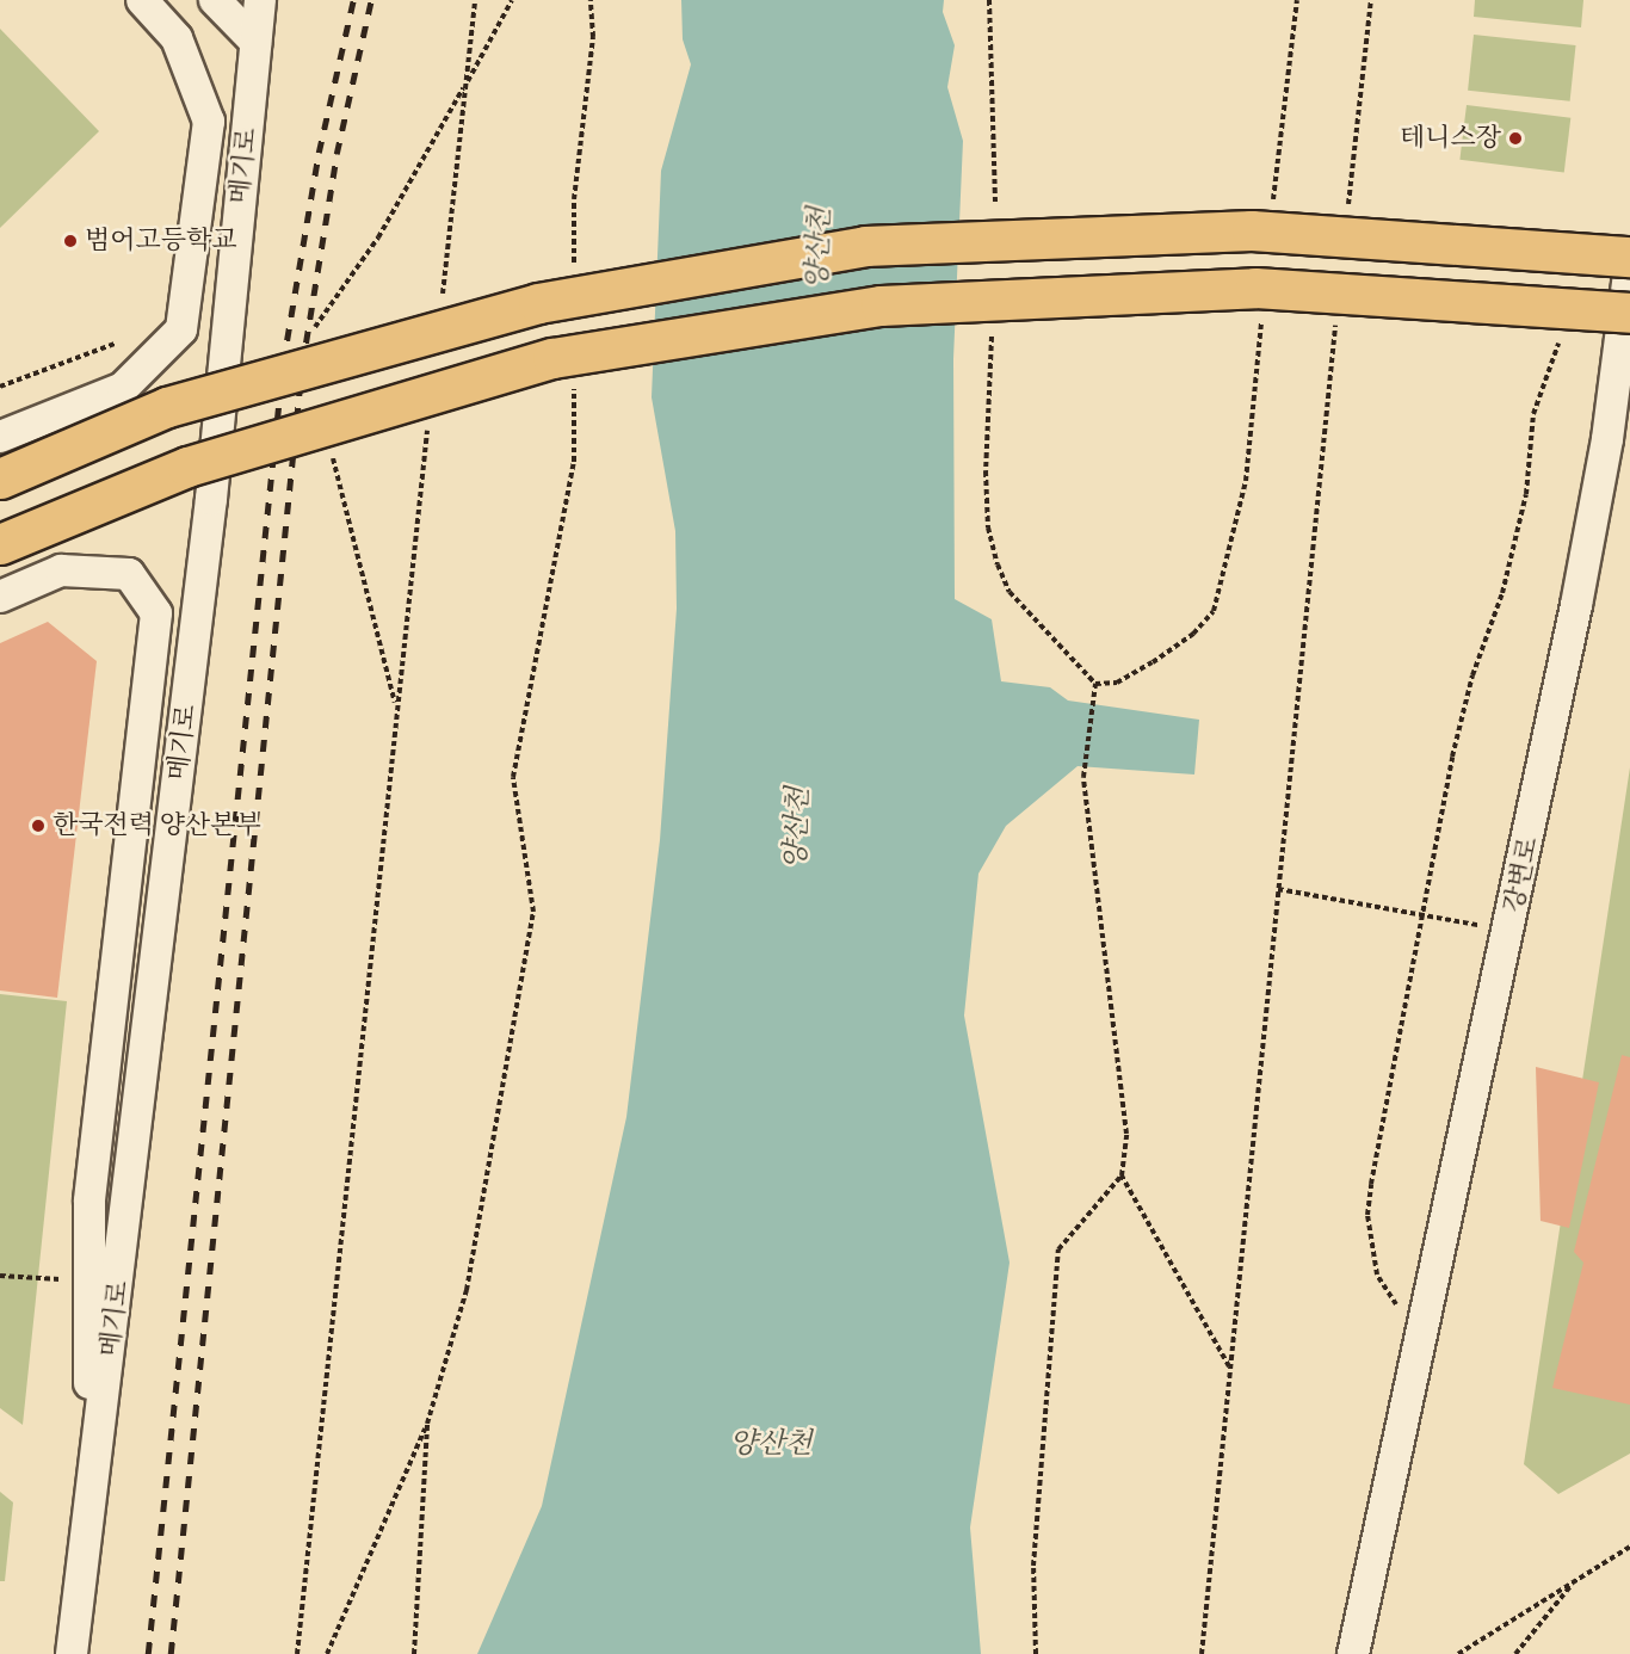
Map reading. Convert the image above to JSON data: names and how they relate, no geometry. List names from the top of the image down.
{
  "streets": {
    "street": ["메기로", "강변로"]
  },
  "water": ["양산천"],
  "places": ["테니스장", "범어고등학교", "한국전력 양산본부"]
}
